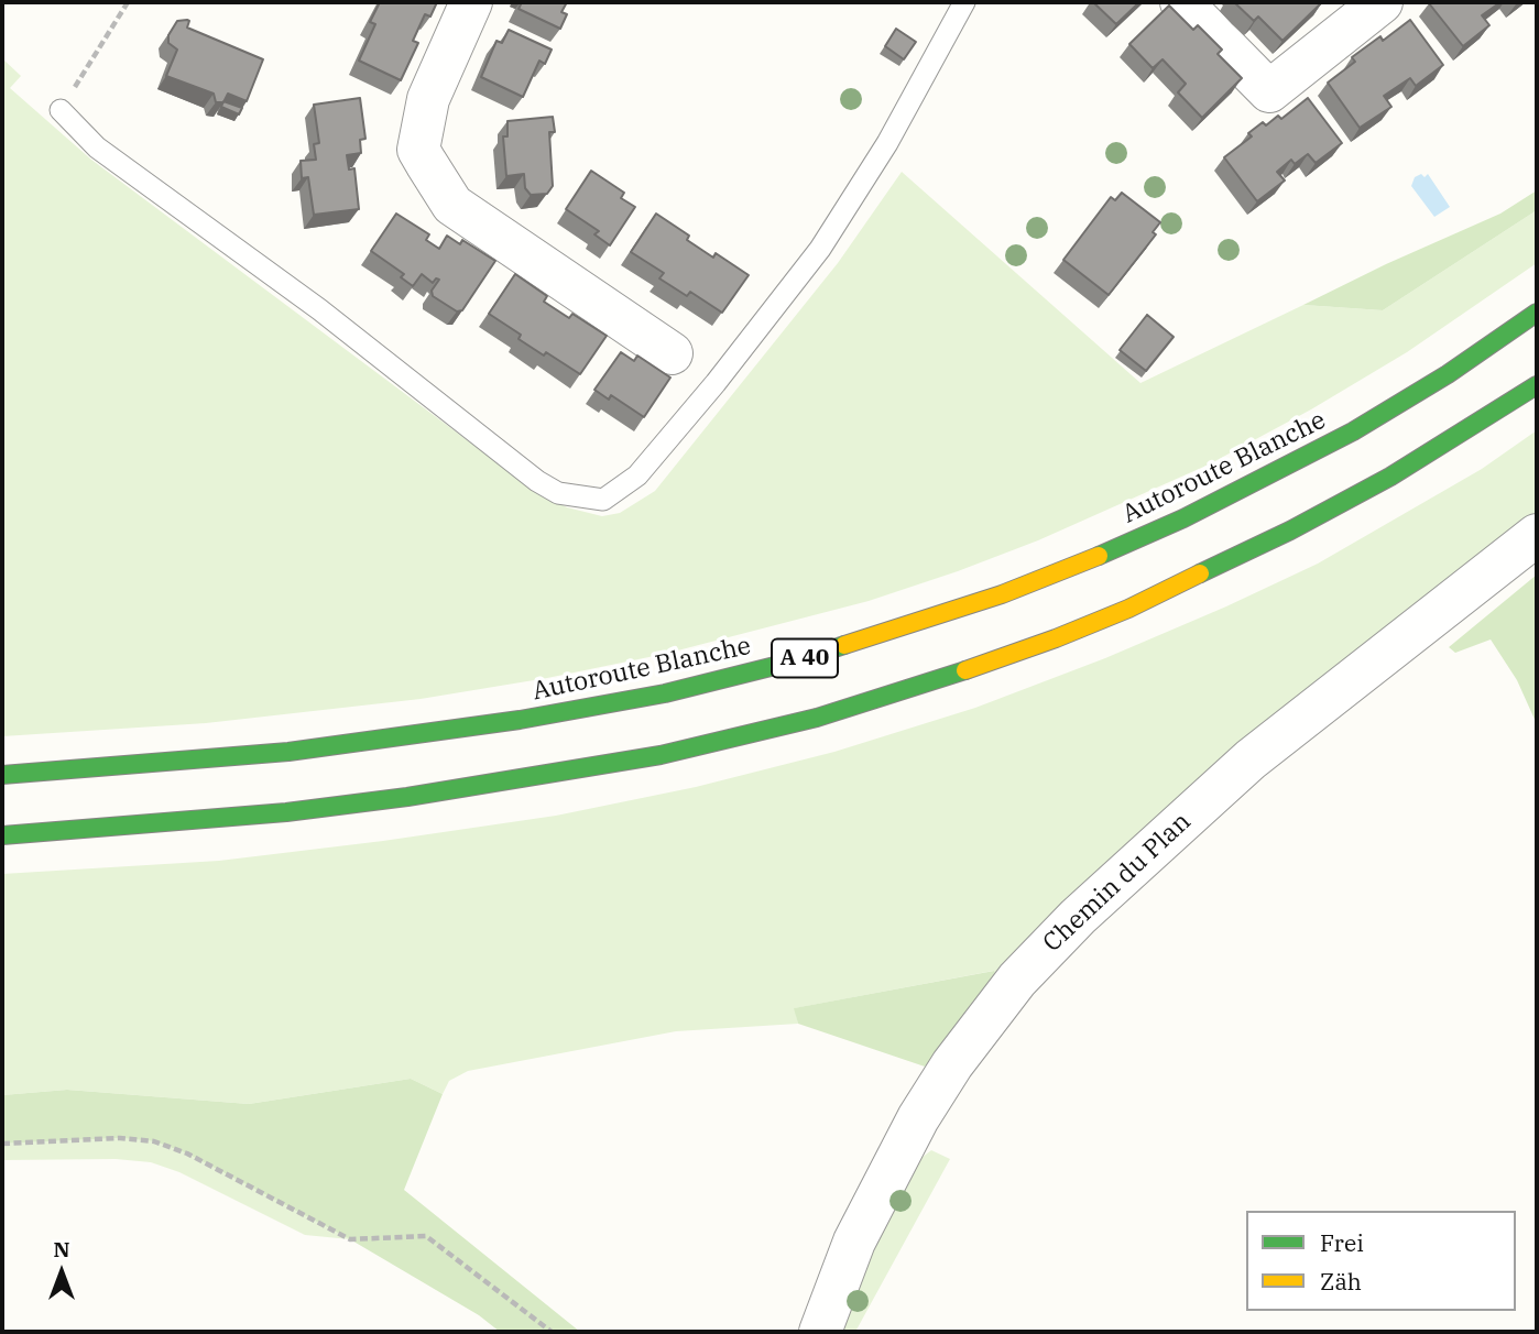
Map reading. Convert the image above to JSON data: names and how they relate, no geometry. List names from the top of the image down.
{
  "streets": {
    "highway": ["Autoroute Blanche", "A 40"],
    "street": ["Chemin du Plan"]
  },
  "legend": ["Frei", "Zäh"],
  "north": "top"
}
